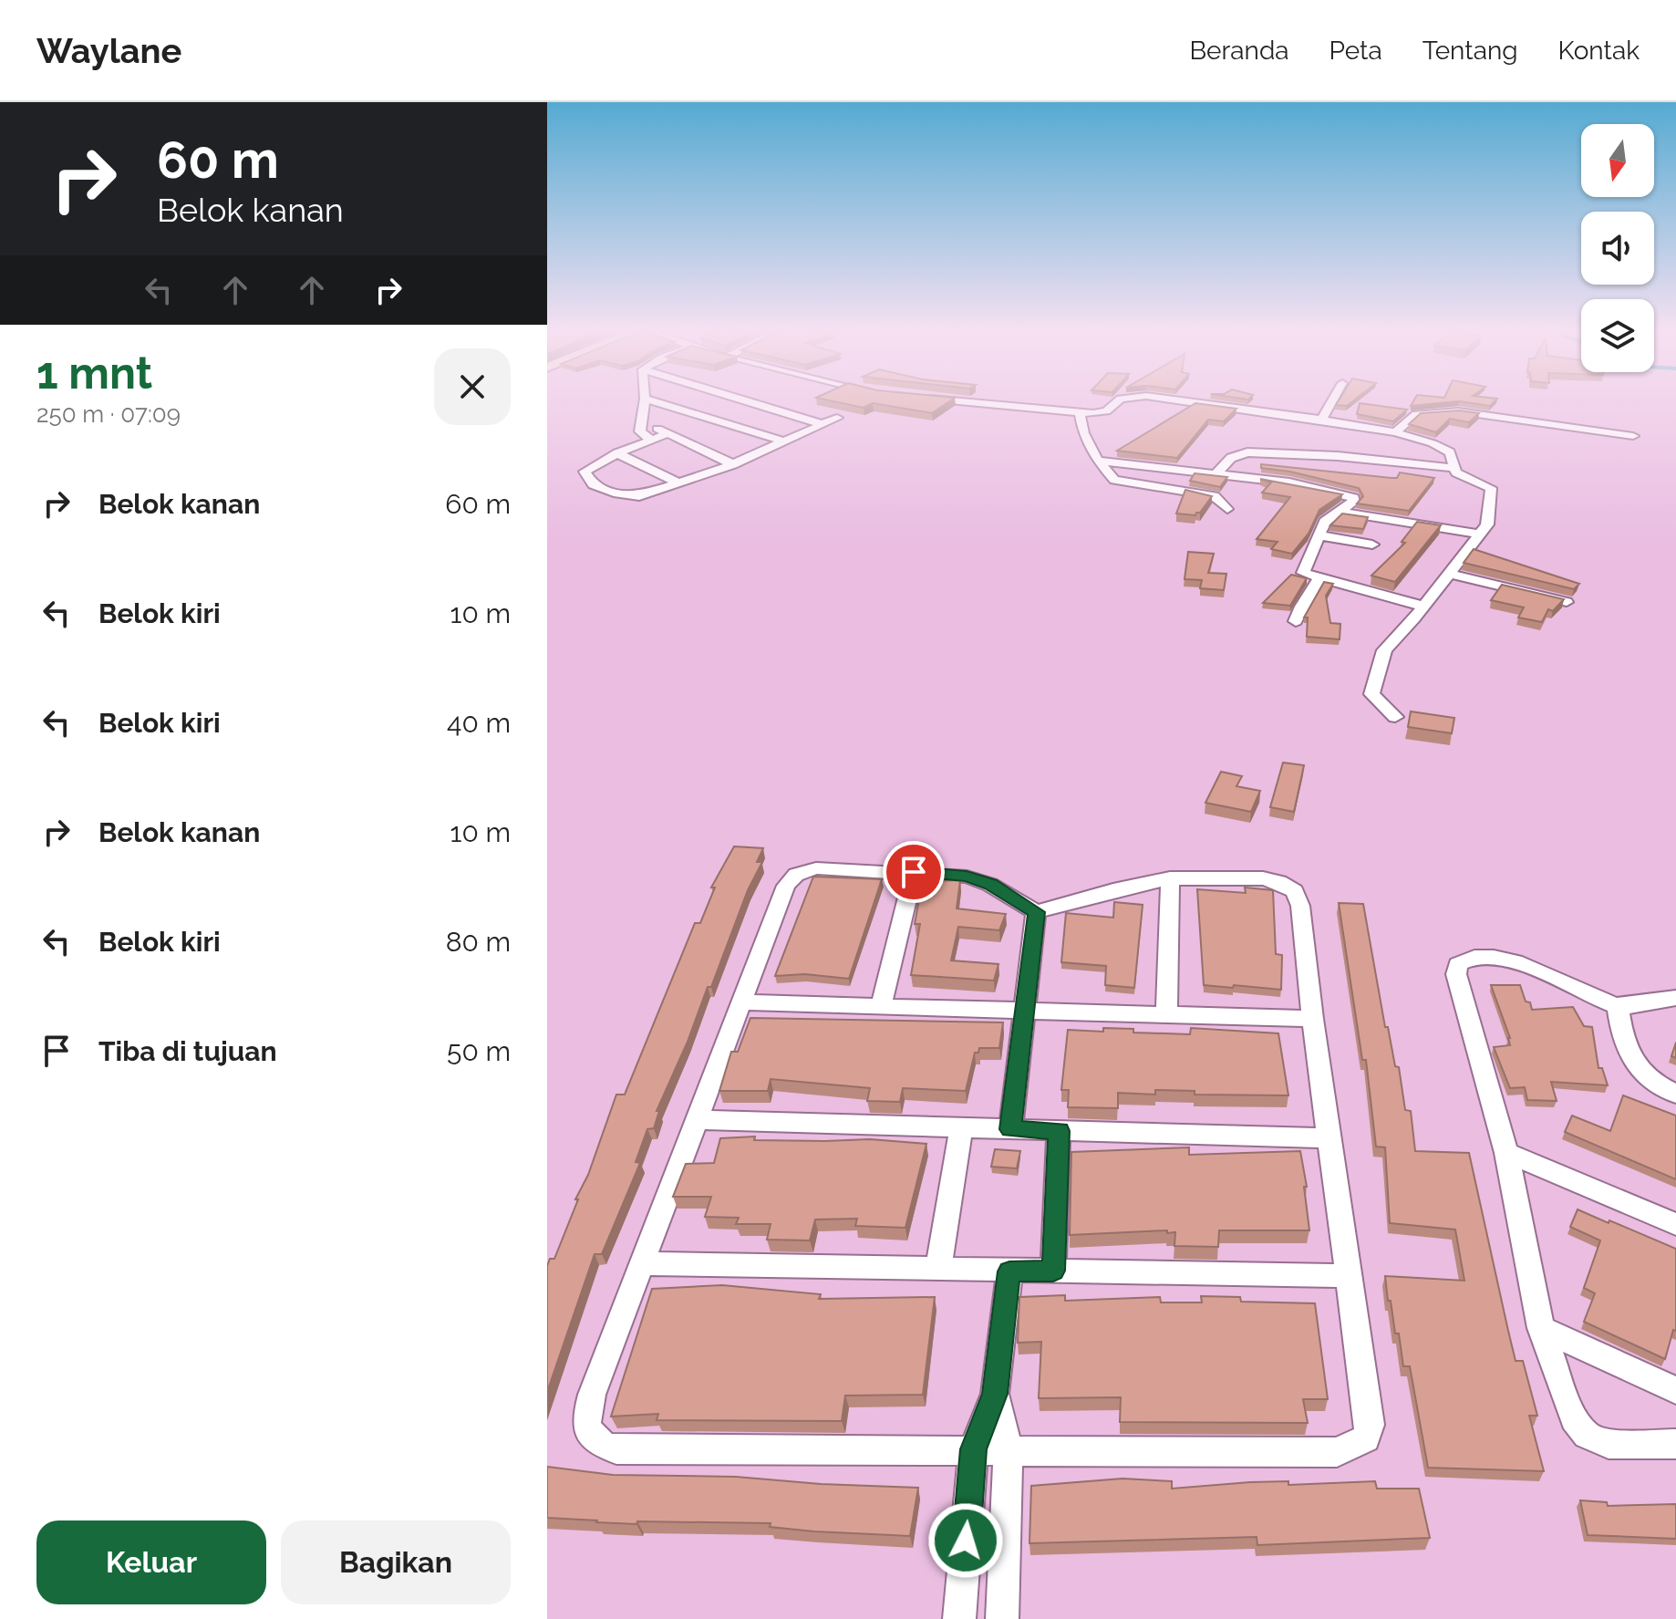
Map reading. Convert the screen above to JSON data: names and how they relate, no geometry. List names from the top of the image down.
{
  "north": "bottom",
  "page": {
    "header": "Waylane",
    "nav": [
      "Beranda",
      "Peta",
      "Tentang",
      "Kontak"
    ],
    "turn": ["60 m", "Belok kanan"],
    "heading": ["1 mnt", "250 m · 07:09"],
    "list": [
      {
        "name": "Belok kanan",
        "value": "60 m"
      },
      {
        "name": "Belok kiri",
        "value": "10 m"
      },
      {
        "name": "Belok kiri",
        "value": "40 m"
      },
      {
        "name": "Belok kanan",
        "value": "10 m"
      },
      {
        "name": "Belok kiri",
        "value": "80 m"
      },
      {
        "name": "Tiba di tujuan",
        "value": "50 m"
      }
    ],
    "buttons": ["Keluar", "Bagikan"]
  }
}
